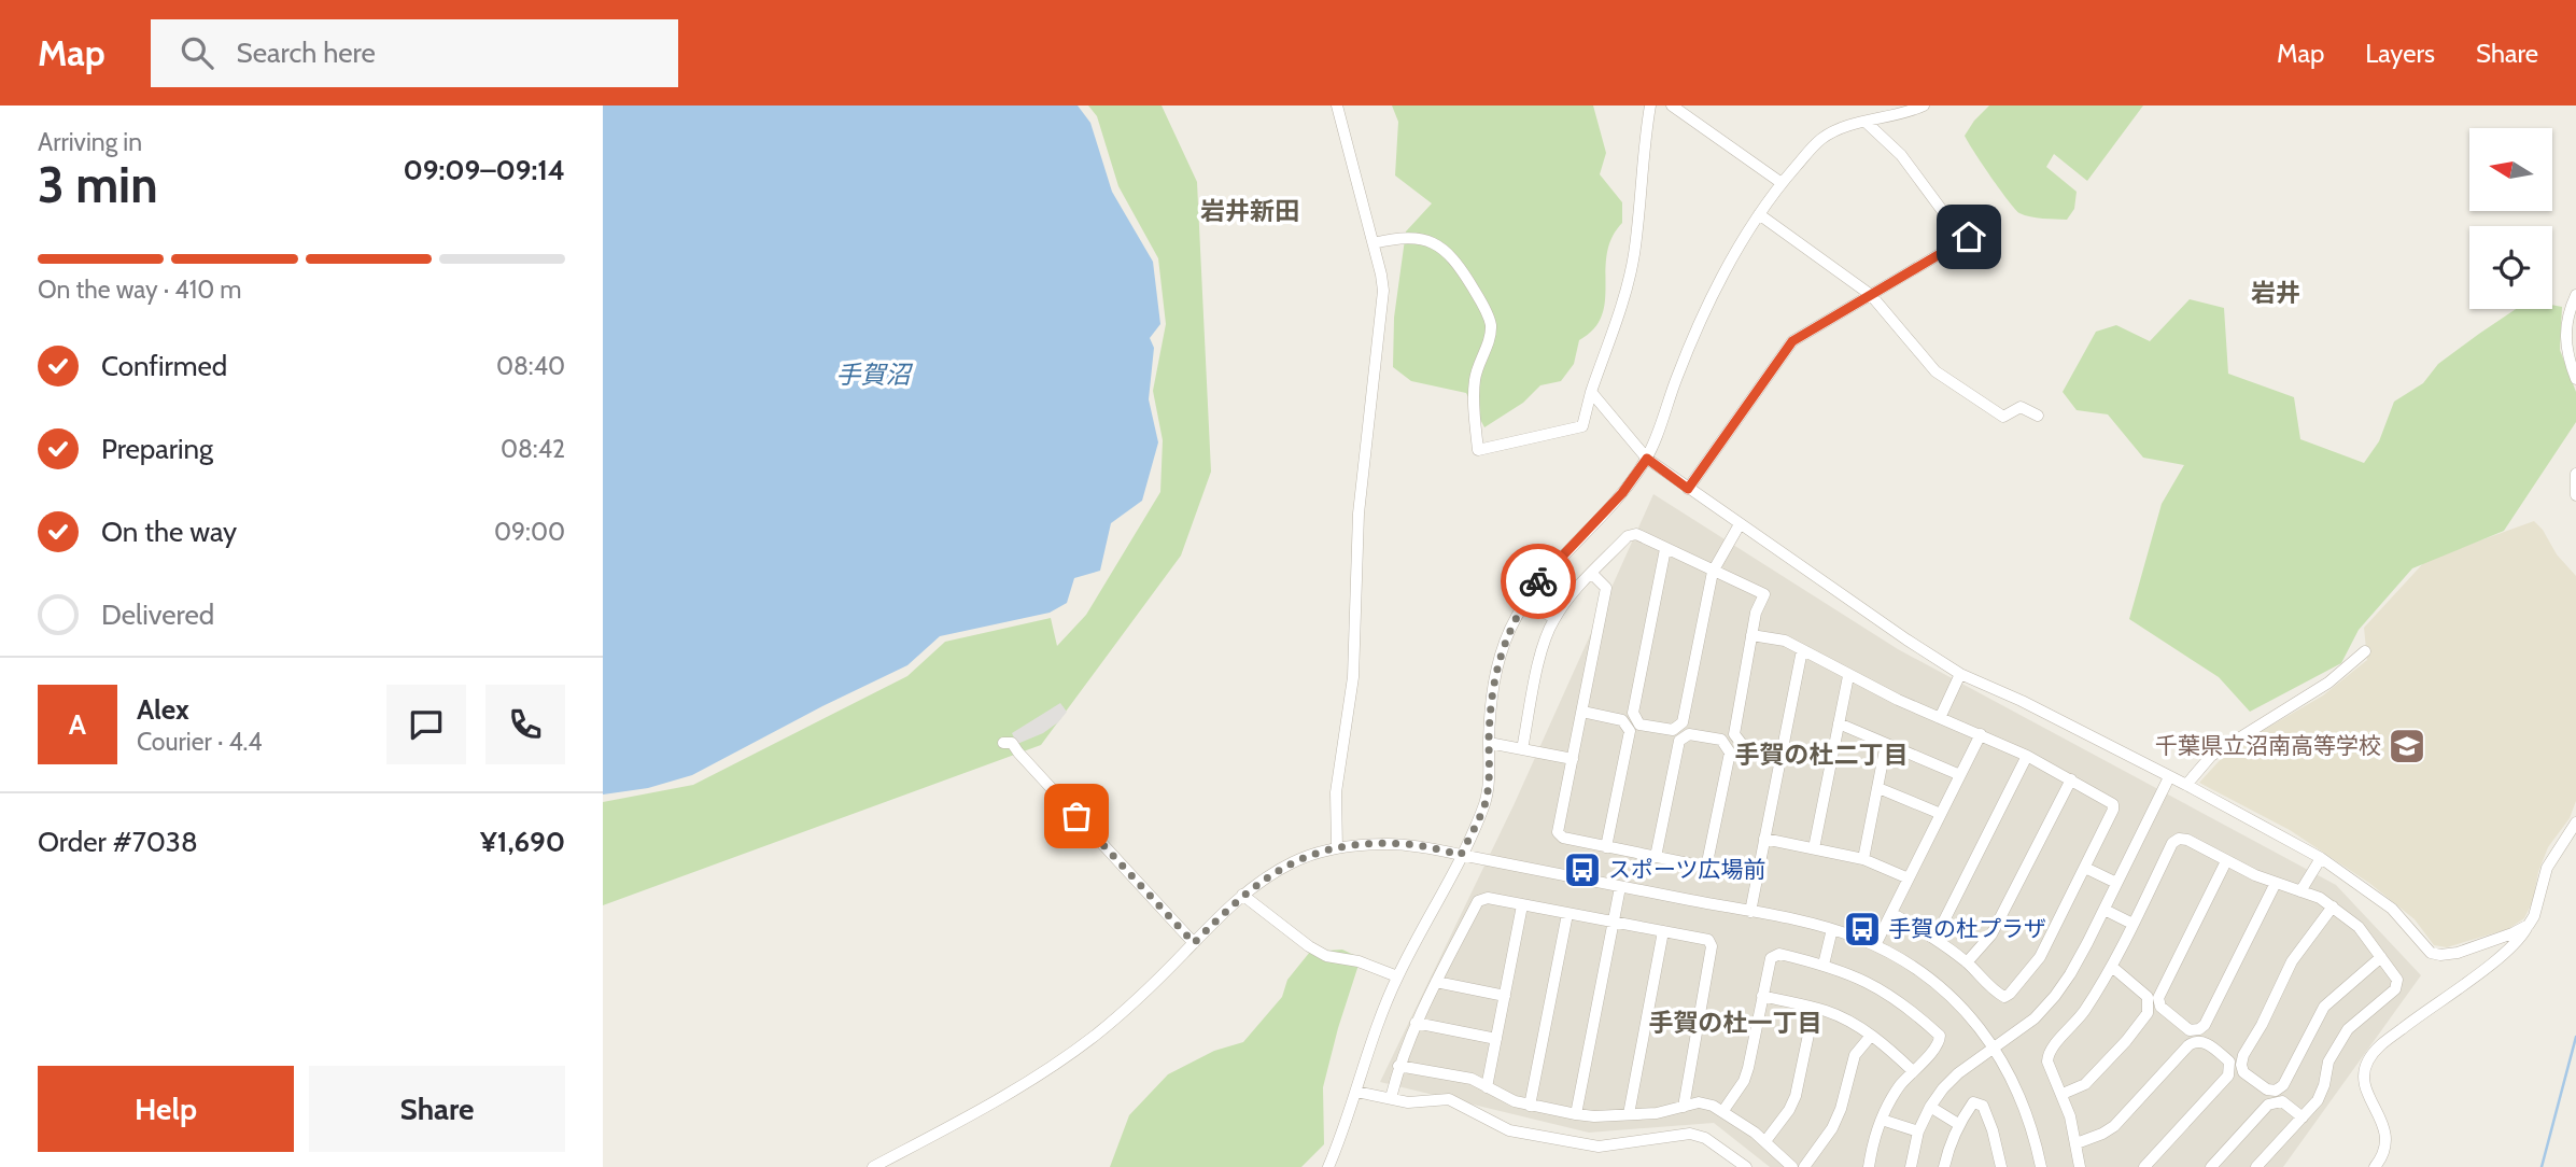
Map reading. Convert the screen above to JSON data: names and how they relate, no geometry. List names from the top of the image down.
{
  "districts": [
    "岩井新田",
    "岩井",
    "手賀の杜二丁目",
    "手賀の杜一丁目"
  ],
  "water": ["手賀沼"],
  "places": {
    "school or university": ["千葉県立沼南高等学校"],
    "bus stop": ["スポーツ広場前", "手賀の杜プラザ"]
  },
  "north": "left",
  "page": {
    "header": "Map",
    "search": "Search here",
    "nav": ["Map", "Layers", "Share"],
    "heading": ["3 min", "Arriving in", "09:09–09:14"],
    "panel": [
      "Alex",
      "Courier · 4.4",
      "Order #7038",
      "¥1,690"
    ],
    "bar": "On the way · 410 m",
    "list": [
      ["Confirmed", "08:40"],
      ["Preparing", "08:42"],
      ["On the way", "09:00"],
      "Delivered"
    ],
    "round": "A",
    "buttons": ["Help", "Share"]
  }
}
